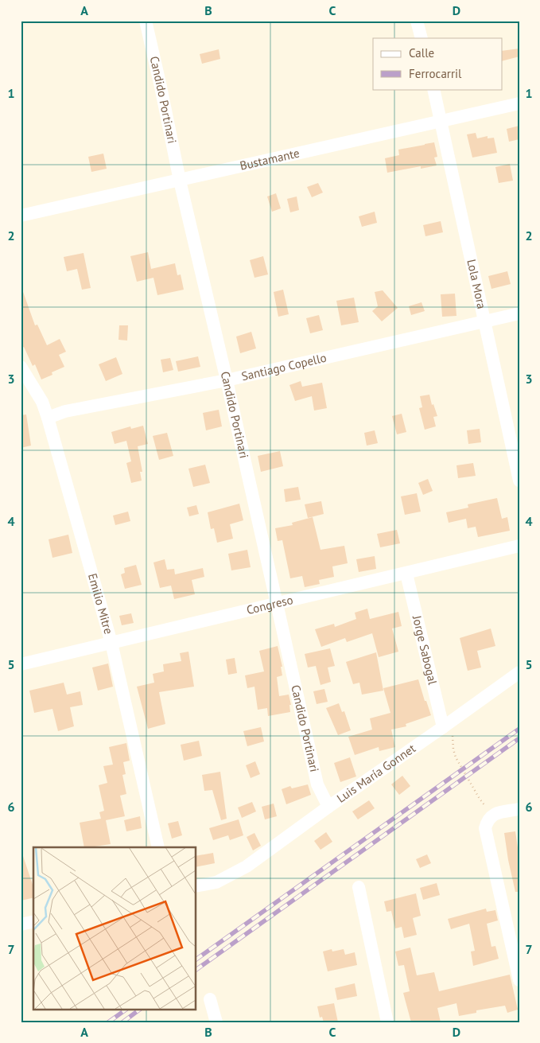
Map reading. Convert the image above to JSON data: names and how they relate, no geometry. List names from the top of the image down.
{
  "streets": {
    "street": [
      "Candido Portinari",
      "Bustamante",
      "Lola Mora",
      "Santiago Copello",
      "Emilio Mitre",
      "Congreso",
      "Jorge Sabogal",
      "Luis María Gonnet"
    ]
  },
  "crossings": [
    ["Candido Portinari", "Bustamante"],
    ["Candido Portinari", "Santiago Copello"],
    ["Candido Portinari", "Congreso"],
    ["Candido Portinari", "Luis María Gonnet"],
    ["Bustamante", "Lola Mora"],
    ["Lola Mora", "Santiago Copello"],
    ["Santiago Copello", "Emilio Mitre"],
    ["Emilio Mitre", "Congreso"],
    ["Congreso", "Jorge Sabogal"],
    ["Jorge Sabogal", "Luis María Gonnet"]
  ],
  "legend": ["Calle", "Ferrocarril"],
  "grid": {
    "columns": [
      "A",
      "B",
      "C",
      "D"
    ],
    "rows": [
      "1",
      "2",
      "3",
      "4",
      "5",
      "6",
      "7"
    ]
  }
}
